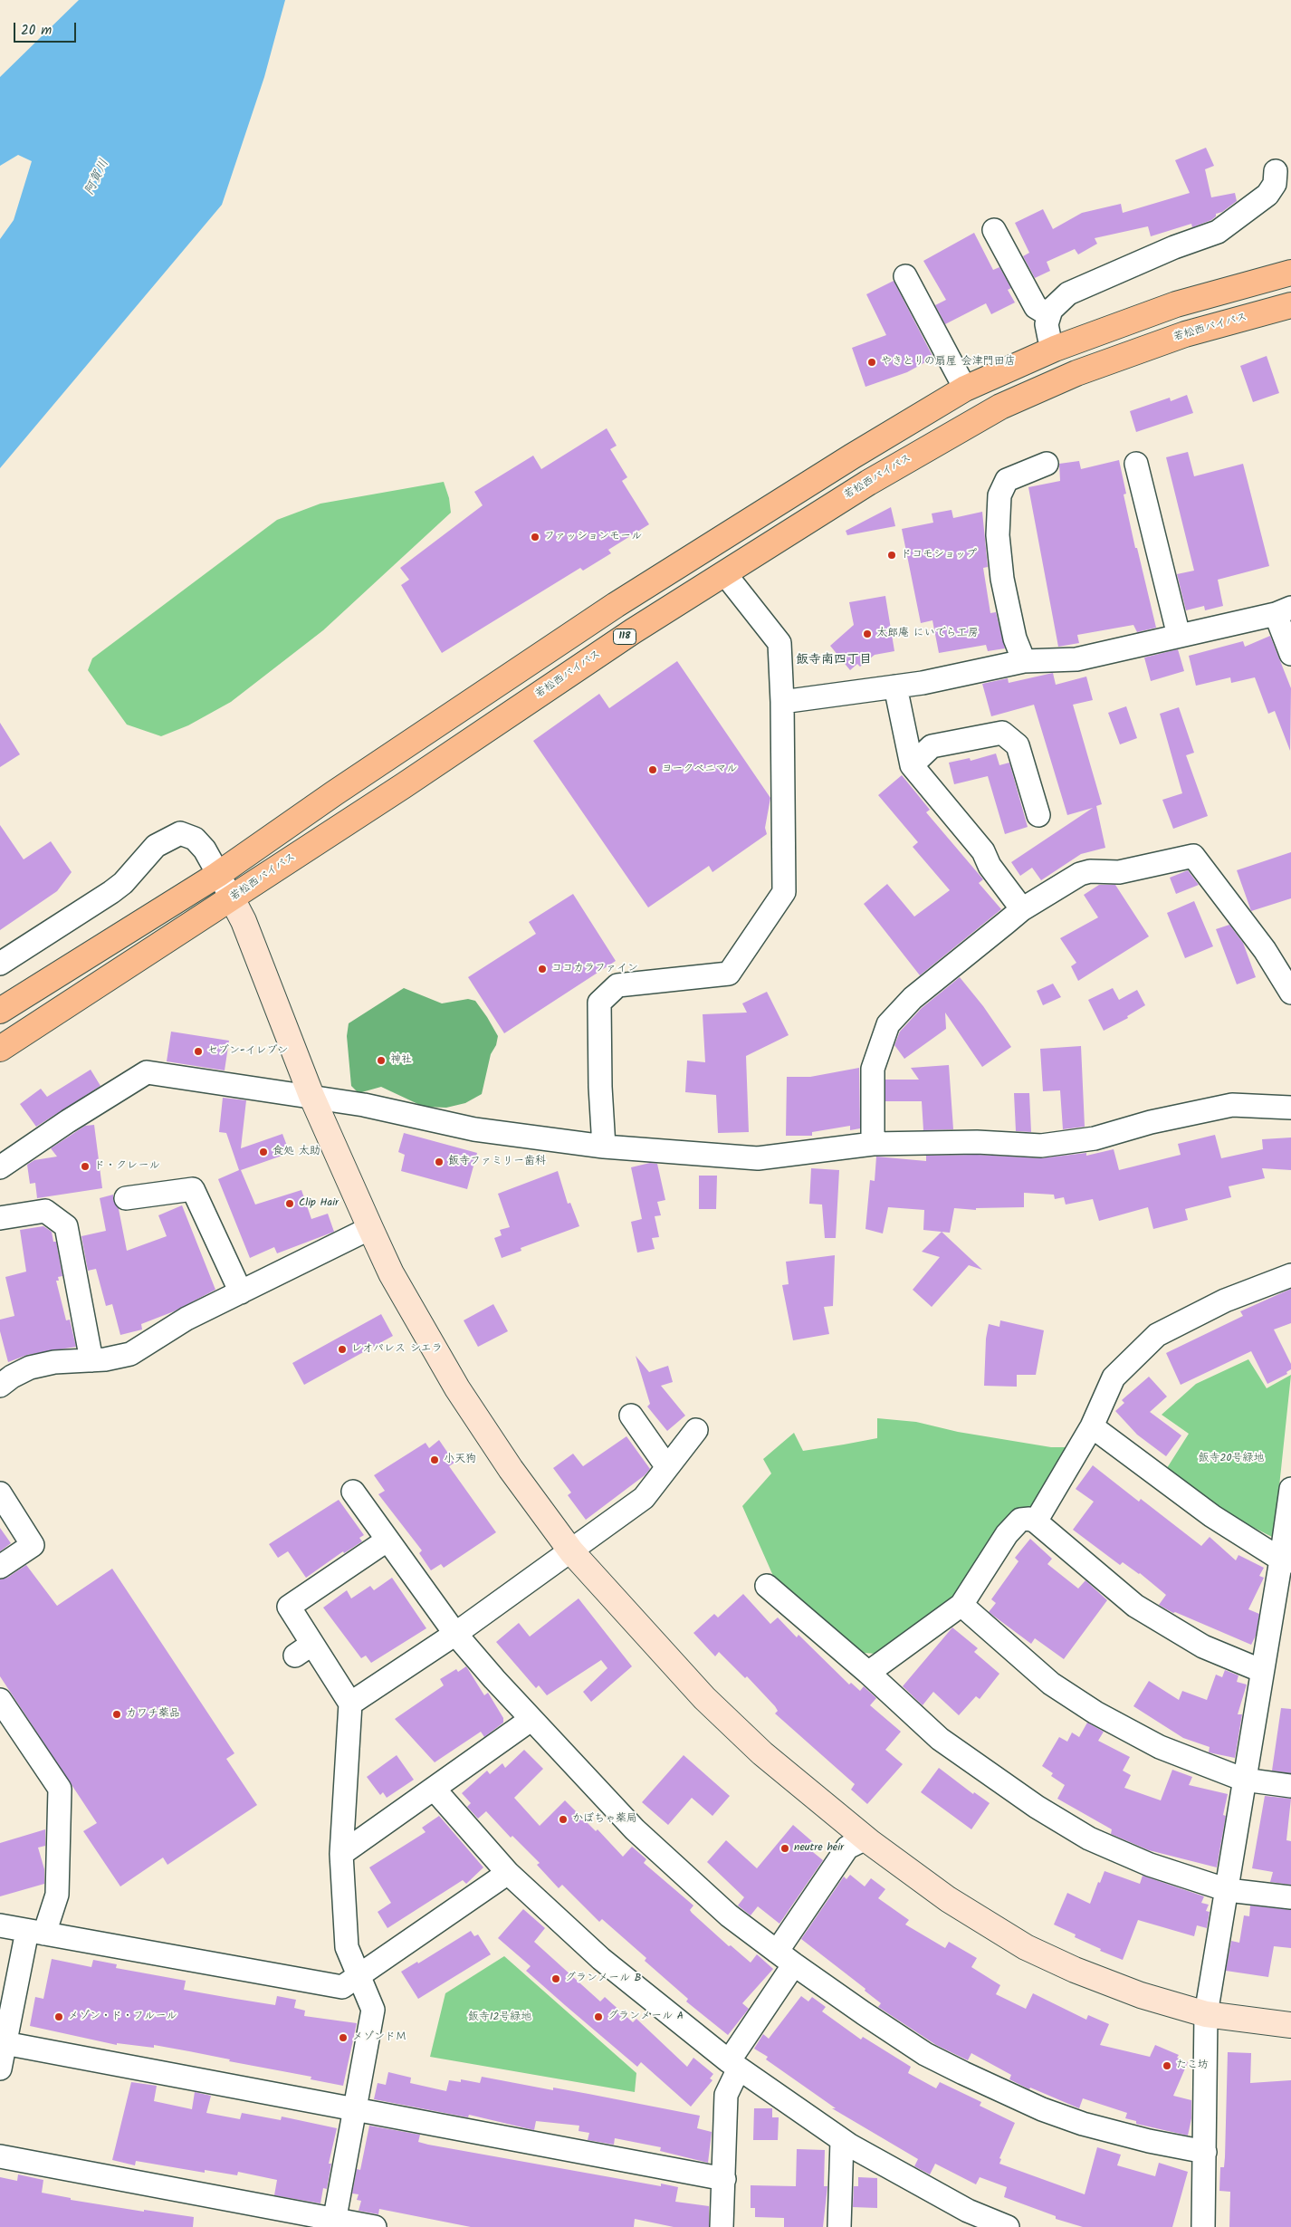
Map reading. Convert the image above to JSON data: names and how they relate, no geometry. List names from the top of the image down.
{
  "streets": {
    "highway": ["若松西バイパス", "118"]
  },
  "districts": ["飯寺南四丁目"],
  "water": ["阿賀川"],
  "parks": ["飯寺20号緑地", "飯寺12号緑地"],
  "places": [
    "やきとりの扇屋 会津門田店",
    "ファッションモール",
    "ドコモショップ",
    "太郎庵 にいでら工房",
    "ヨークベニマル",
    "ココカラファイン",
    "セブン-イレブン",
    "神社",
    "食処 太助",
    "飯寺ファミリー歯科",
    "ド・クレール",
    "Clip Hair",
    "レオパレス シエラ",
    "小天狗",
    "カワチ薬品",
    "かぼちゃ薬局",
    "neutre heir",
    "グランメール B",
    "メゾン・ド・フルール",
    "グランメール A",
    "メゾンドＭ",
    "たこ坊"
  ],
  "scale_bar": "20 m"
}
